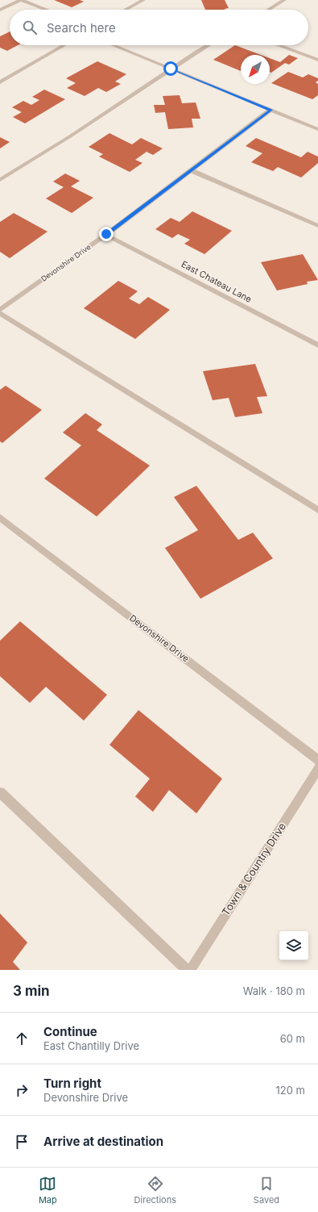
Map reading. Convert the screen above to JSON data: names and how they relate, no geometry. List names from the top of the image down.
{
  "streets": {
    "street": ["Devonshire Drive", "East Chateau Lane", "Town & Country Drive"]
  },
  "crossings": [
    ["Devonshire Drive", "East Chateau Lane"]
  ],
  "north": "bottom left",
  "page": {
    "search": "Search here",
    "heading": ["3 min", "Walk · 180 m"],
    "list": [
      ["Continue", "East Chantilly Drive", "60 m"],
      ["Turn right", "Devonshire Drive", "120 m"],
      "Arrive at destination"
    ],
    "nav": ["Map", "Directions", "Saved"]
  }
}
